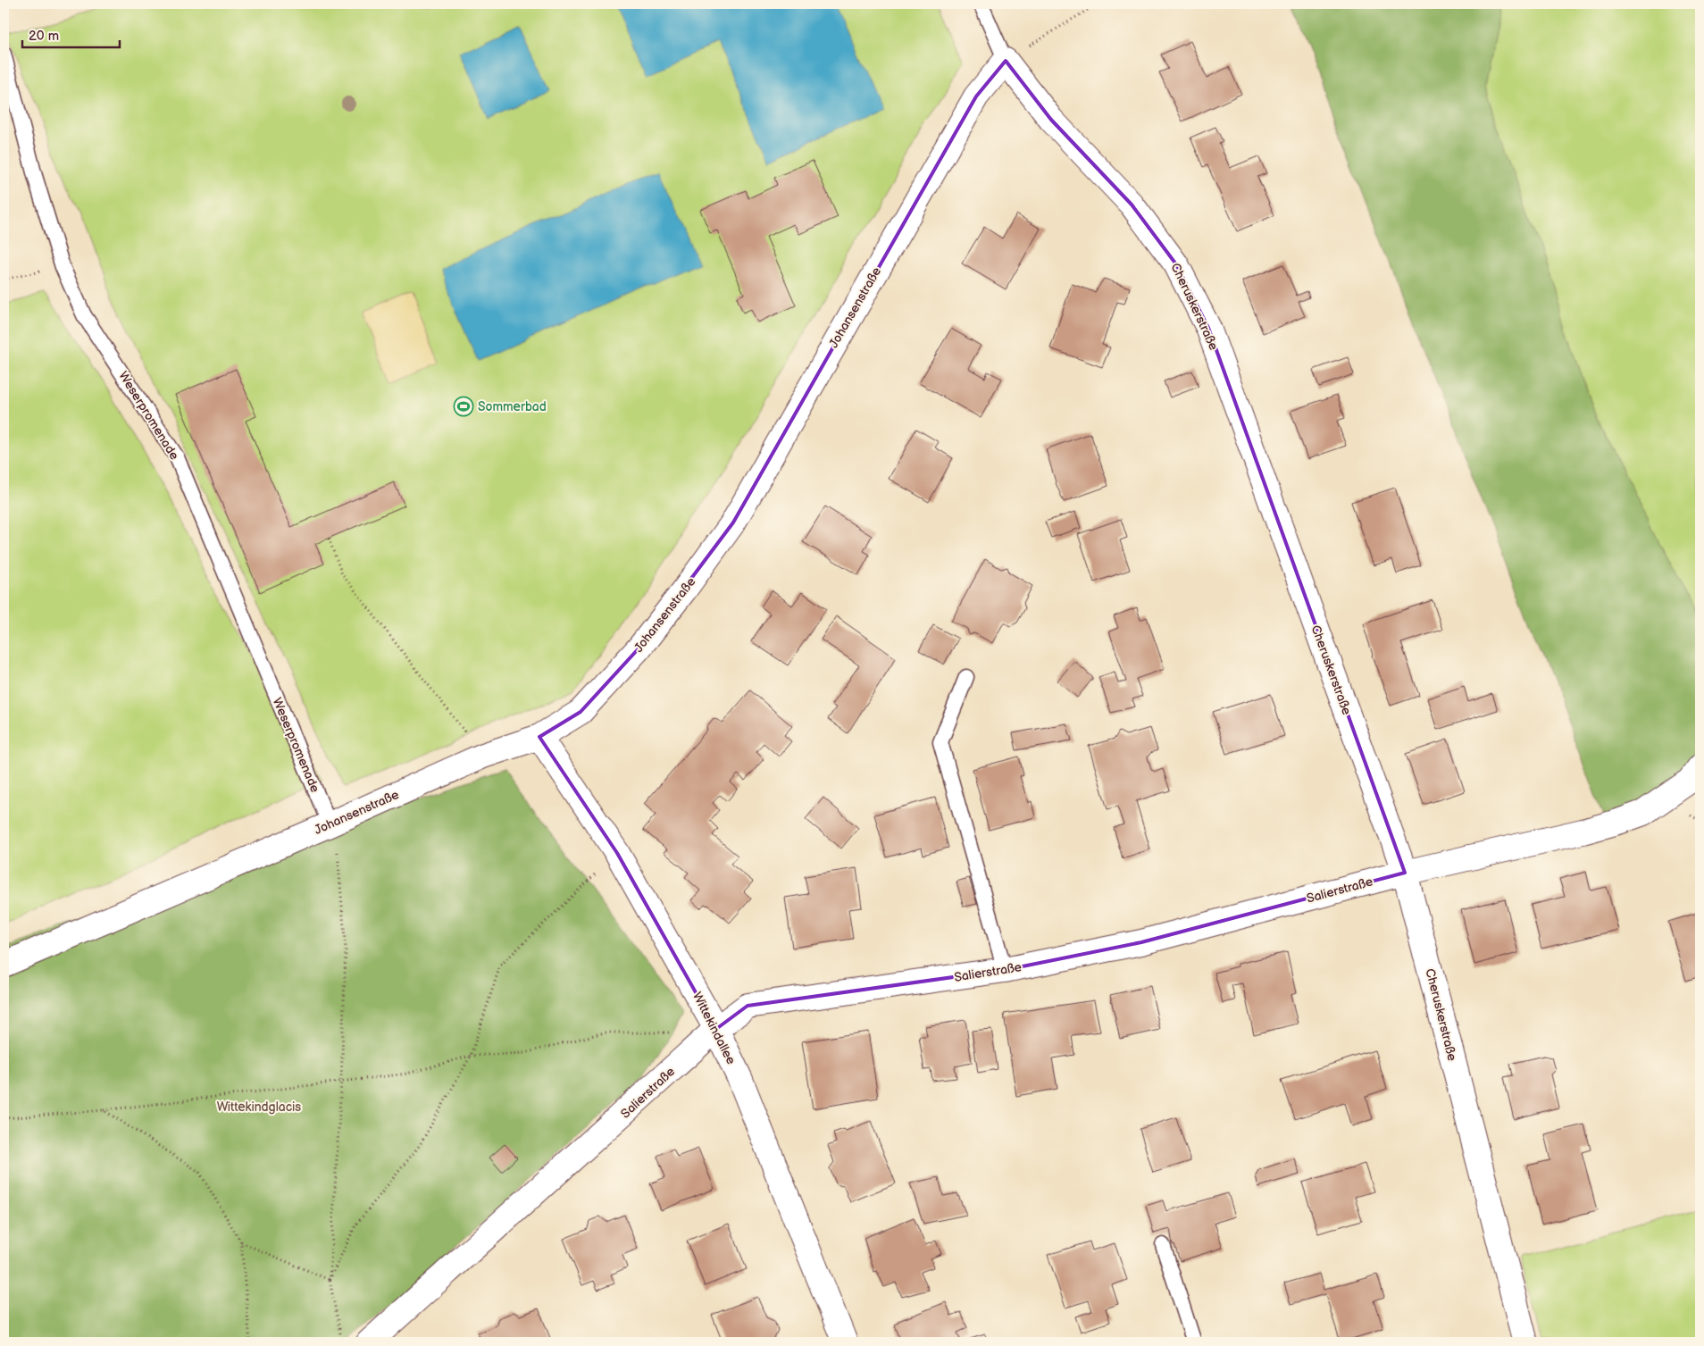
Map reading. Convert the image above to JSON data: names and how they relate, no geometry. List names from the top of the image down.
{
  "streets": {
    "street": [
      "Cheruskerstraße",
      "Johansenstraße",
      "Salierstraße",
      "Wittekindallee"
    ],
    "lane": ["Weserpromenade"]
  },
  "crossings": [
    ["Cheruskerstraße", "Johansenstraße"],
    ["Cheruskerstraße", "Salierstraße"],
    ["Johansenstraße", "Weserpromenade"],
    ["Johansenstraße", "Wittekindallee"],
    ["Salierstraße", "Wittekindallee"]
  ],
  "parks": ["Wittekindglacis"],
  "places": {
    "sports": ["Sommerbad"]
  },
  "scale_bar": "20 m"
}
